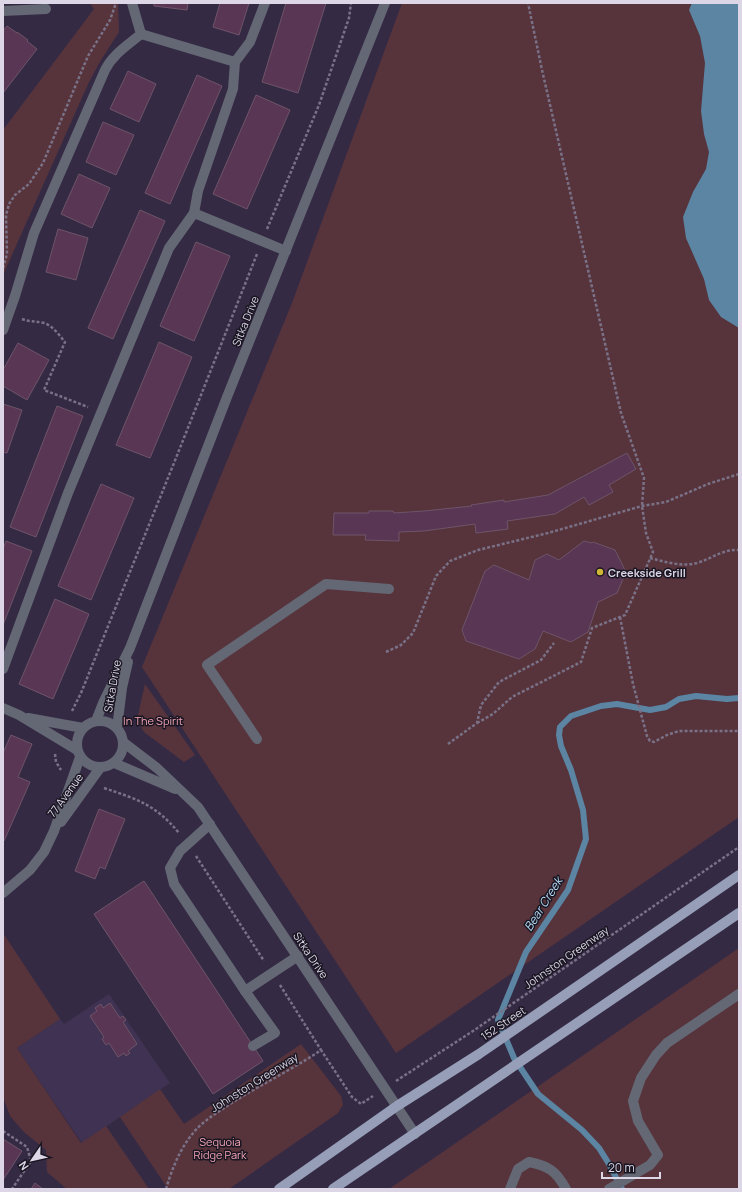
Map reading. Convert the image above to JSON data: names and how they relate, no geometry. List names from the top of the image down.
{
  "streets": {
    "main road": ["152 Street"],
    "street": ["Sitka Drive", "77 Avenue"],
    "path": ["Johnston Greenway"]
  },
  "crossings": [
    ["Sitka Drive", "77 Avenue"],
    ["Sitka Drive", "152 Street"]
  ],
  "water": ["Bear Creek"],
  "parks": ["In The Spirit", "Sequoia Ridge Park"],
  "places": ["Creekside Grill"],
  "scale_bar": "20 m",
  "north": "bottom left"
}
